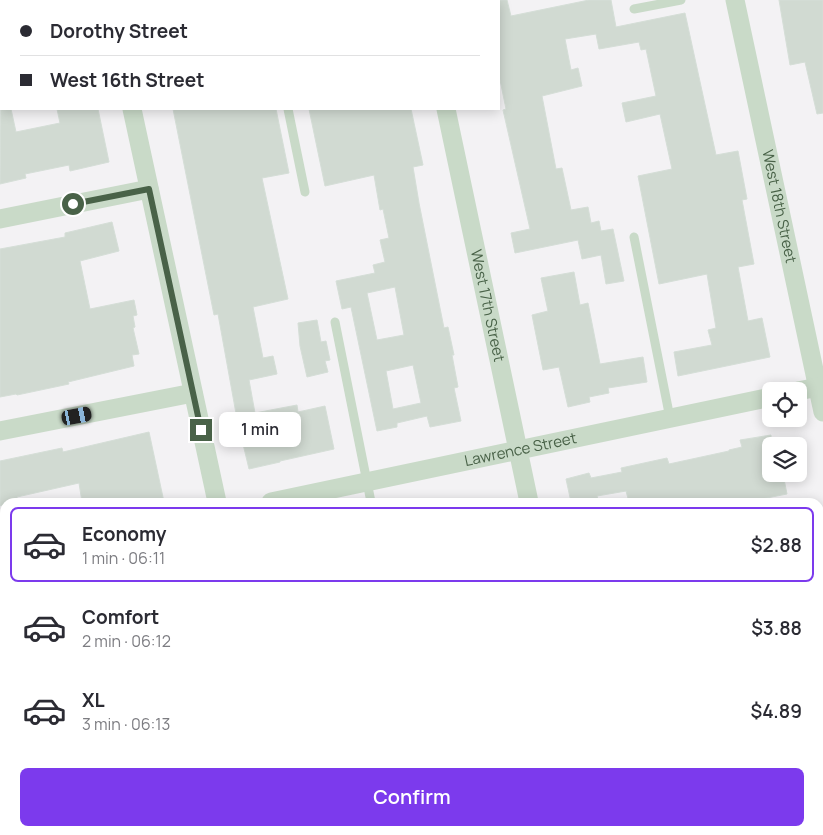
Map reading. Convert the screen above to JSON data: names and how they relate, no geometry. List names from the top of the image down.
{
  "streets": {
    "street": ["West 18th Street", "West 17th Street", "Lawrence Street"]
  },
  "crossings": [
    ["West 17th Street", "Lawrence Street"]
  ],
  "page": {
    "banner": ["Dorothy Street", "West 16th Street"],
    "bubble": "1 min",
    "list": [
      {
        "name": "Economy",
        "note": "1 min · 06:11",
        "value": "$2.88"
      },
      {
        "name": "Comfort",
        "note": "2 min · 06:12",
        "value": "$3.88"
      },
      {
        "name": "XL",
        "note": "3 min · 06:13",
        "value": "$4.89"
      }
    ],
    "buttons": "Confirm"
  }
}
